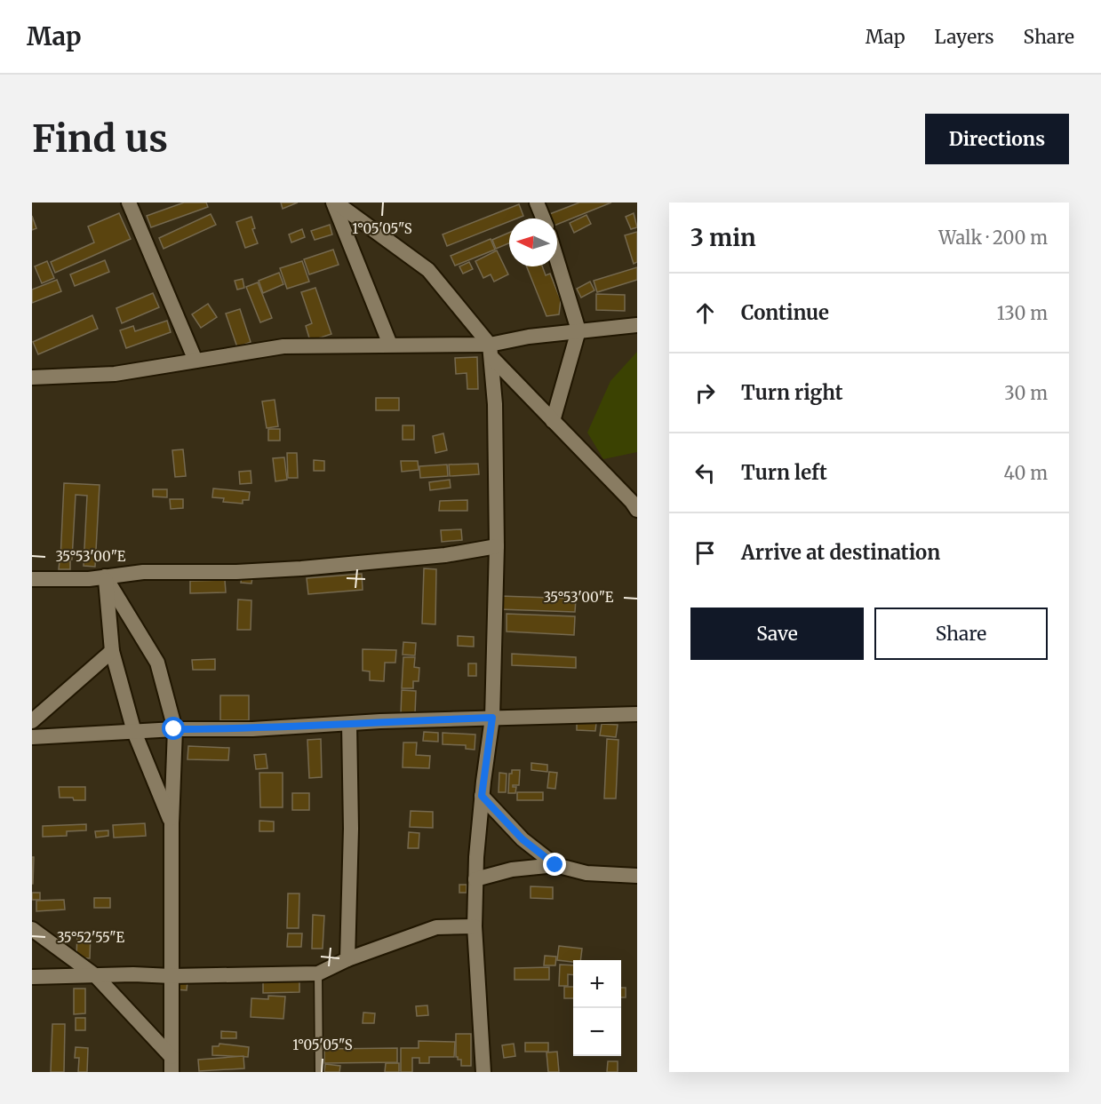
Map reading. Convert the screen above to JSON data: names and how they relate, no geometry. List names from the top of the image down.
{
  "north": "left",
  "page": {
    "header": "Map",
    "nav": ["Map", "Layers", "Share"],
    "buttons": [
      "Directions",
      ["Save", "Share"]
    ],
    "title": "Find us",
    "heading": ["3 min", "Walk · 200 m"],
    "list": [
      ["Continue", "130 m"],
      ["Turn right", "30 m"],
      ["Turn left", "40 m"],
      "Arrive at destination"
    ],
    "map_buttons": ["+", "−"]
  },
  "coordinates": ["1°05'05\"S", "35°53'00\"E", "35°52'55\"E"]
}
